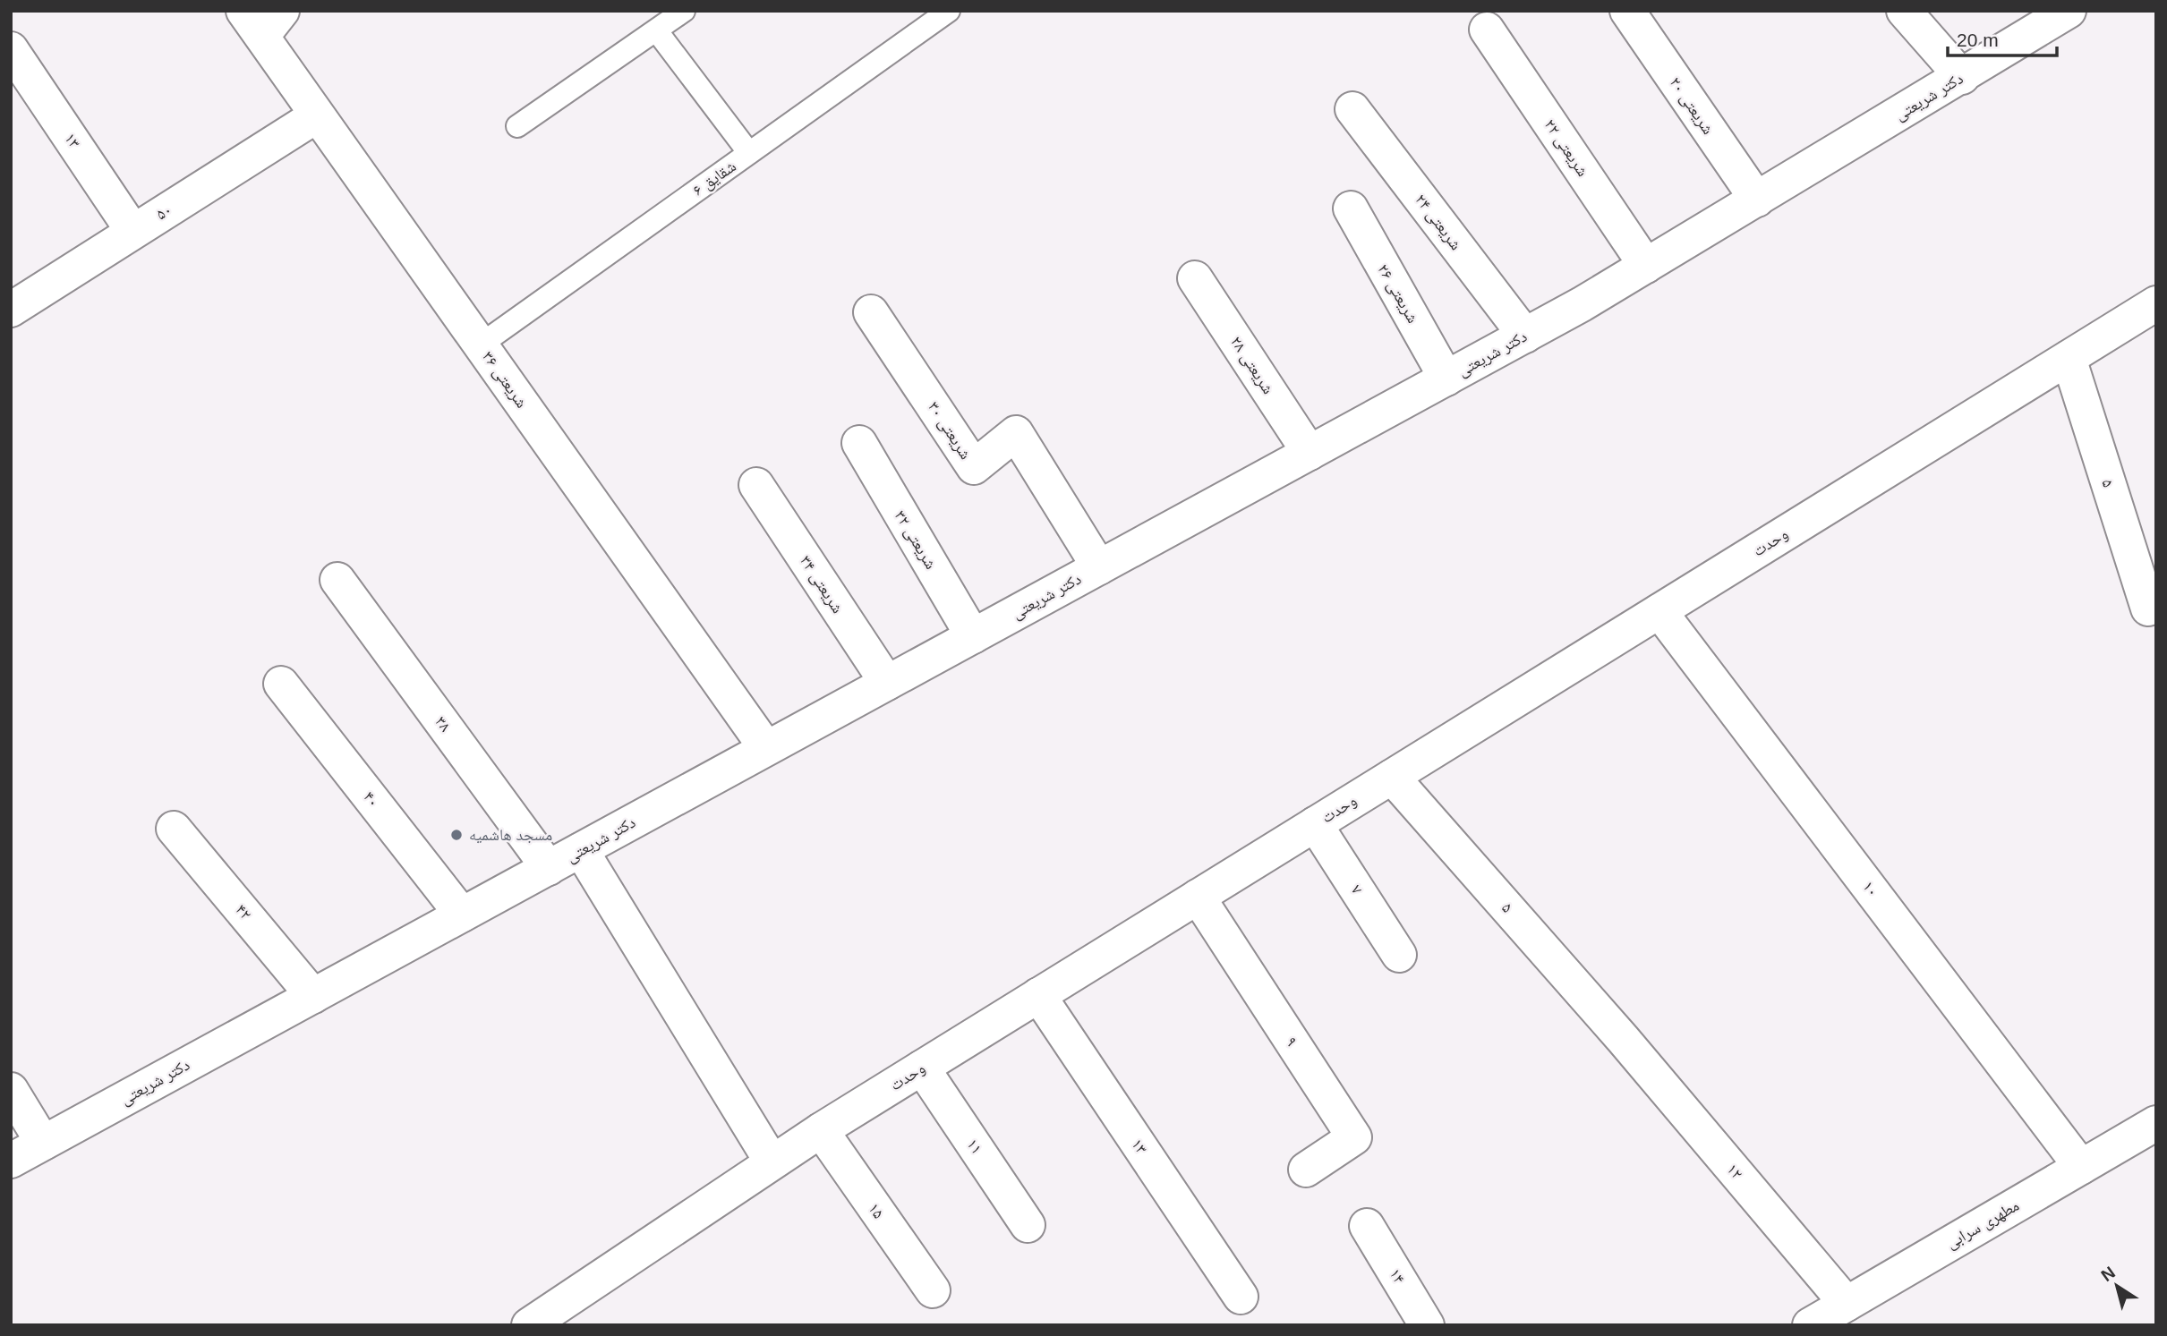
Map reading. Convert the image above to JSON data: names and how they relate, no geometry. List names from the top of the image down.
{
  "streets": {
    "street": [
      "دکتر شریعتی",
      "شریعتی ۲۰",
      "۱۳",
      "شریعتی ۲۲",
      "۵۰",
      "شریعتی ۲۴",
      "شریعتی ۲۶",
      "شریعتی ۲۸",
      "شریعتی ۳۶",
      "شریعتی ۳۰",
      "۵",
      "شریعتی ۳۲",
      "وحدت",
      "شریعتی ۳۴",
      "۳۸",
      "۴۰",
      "۱۰",
      "۷",
      "۴۲",
      "۹",
      "۱۱",
      "۱۲",
      "۱۵",
      "مطهری سرابی",
      "۱۴"
    ],
    "lane": ["شقایق ۶"]
  },
  "crossings": [
    ["دکتر شریعتی", "شریعتی ۲۰"],
    ["دکتر شریعتی", "شریعتی ۲۲"],
    ["دکتر شریعتی", "شریعتی ۲۴"],
    ["دکتر شریعتی", "شریعتی ۲۶"],
    ["دکتر شریعتی", "شریعتی ۲۸"],
    ["دکتر شریعتی", "شریعتی ۳۶"],
    ["دکتر شریعتی", "شریعتی ۳۰"],
    ["دکتر شریعتی", "شریعتی ۳۲"],
    ["دکتر شریعتی", "شریعتی ۳۴"],
    ["دکتر شریعتی", "۳۸"],
    ["دکتر شریعتی", "۴۰"],
    ["دکتر شریعتی", "۴۲"],
    ["۱۳", "۵۰"],
    ["۱۳", "وحدت"],
    ["شقایق ۶", "شریعتی ۳۶"],
    ["۵۰", "شریعتی ۳۶"],
    ["۵", "وحدت"],
    ["۵", "۱۲"],
    ["وحدت", "۱۰"],
    ["وحدت", "۷"],
    ["وحدت", "۹"],
    ["وحدت", "۱۱"],
    ["وحدت", "۱۵"],
    ["۱۰", "مطهری سرابی"],
    ["۱۲", "مطهری سرابی"]
  ],
  "places": ["مسجد هاشمیه"],
  "scale_bar": "20 m",
  "north": "top left"
}
